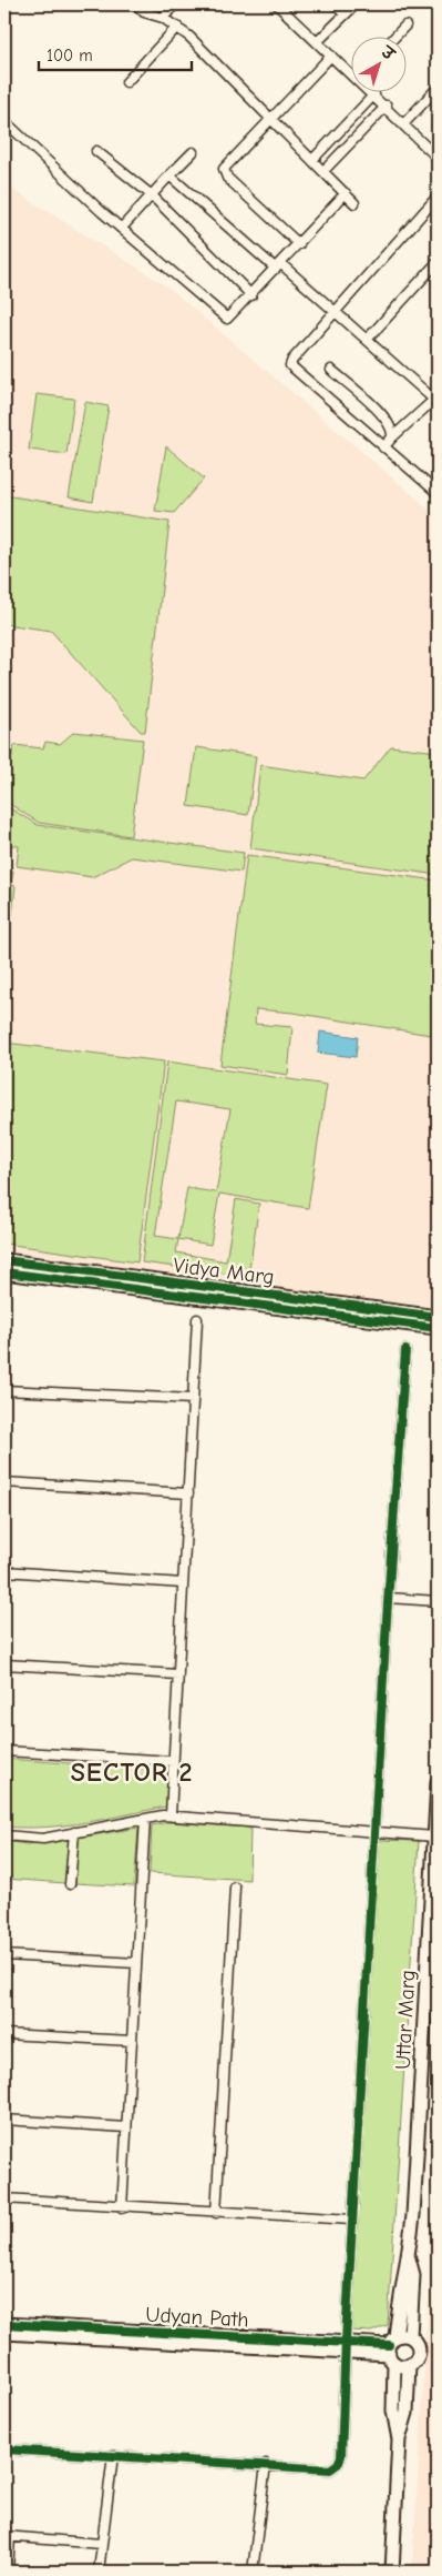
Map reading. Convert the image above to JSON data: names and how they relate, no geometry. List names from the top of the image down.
{
  "streets": {
    "main road": ["Vidya Marg", "Uttar Marg", "Udyan Path"]
  },
  "crossings": [
    ["Uttar Marg", "Udyan Path"]
  ],
  "districts": ["SECTOR 2"],
  "scale_bar": "100 m",
  "north": "top right"
}
